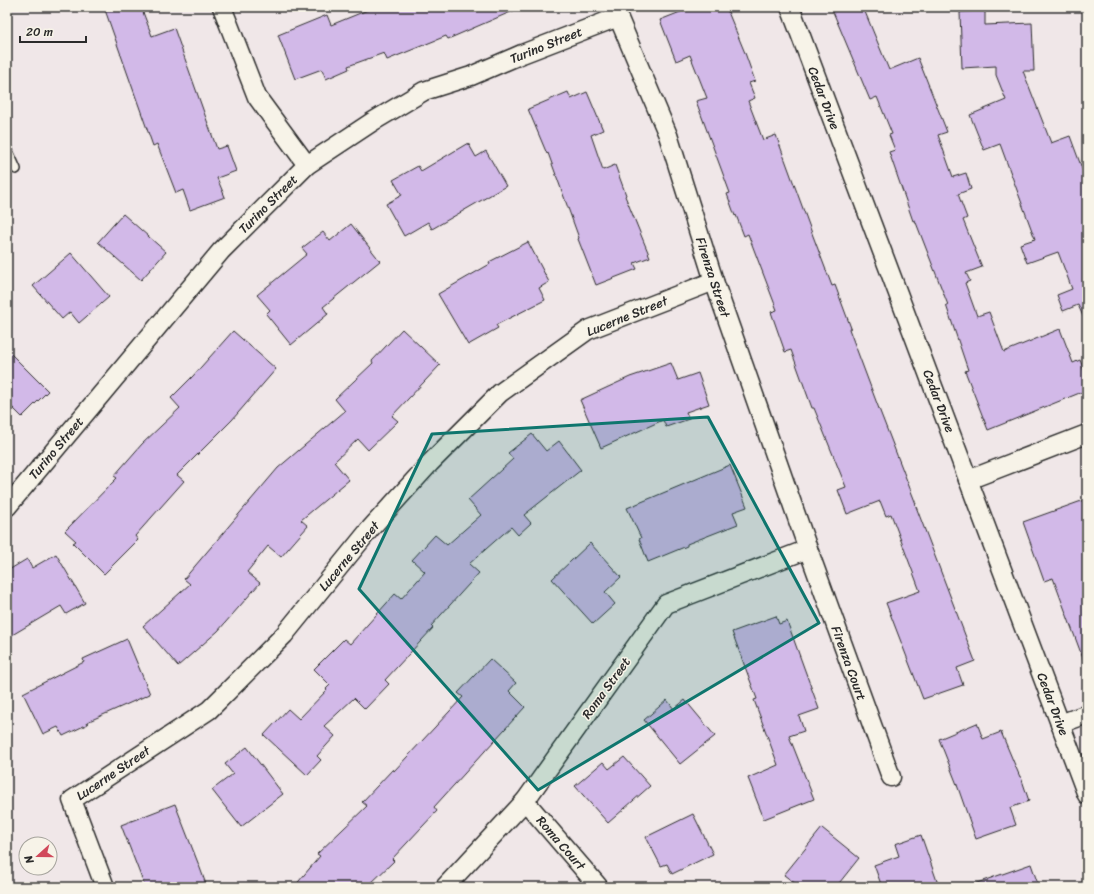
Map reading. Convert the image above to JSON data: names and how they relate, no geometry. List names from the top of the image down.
{
  "streets": {
    "street": [
      "Turino Street",
      "Cedar Drive",
      "Firenza Street",
      "Lucerne Street",
      "Firenza Court",
      "Roma Street",
      "Roma Court"
    ]
  },
  "crossings": [
    ["Turino Street", "Firenza Street"],
    ["Firenza Street", "Lucerne Street"],
    ["Firenza Street", "Firenza Court"],
    ["Firenza Street", "Roma Street"],
    ["Firenza Court", "Roma Street"],
    ["Roma Street", "Roma Court"]
  ],
  "scale_bar": "20 m",
  "north": "left"
}
